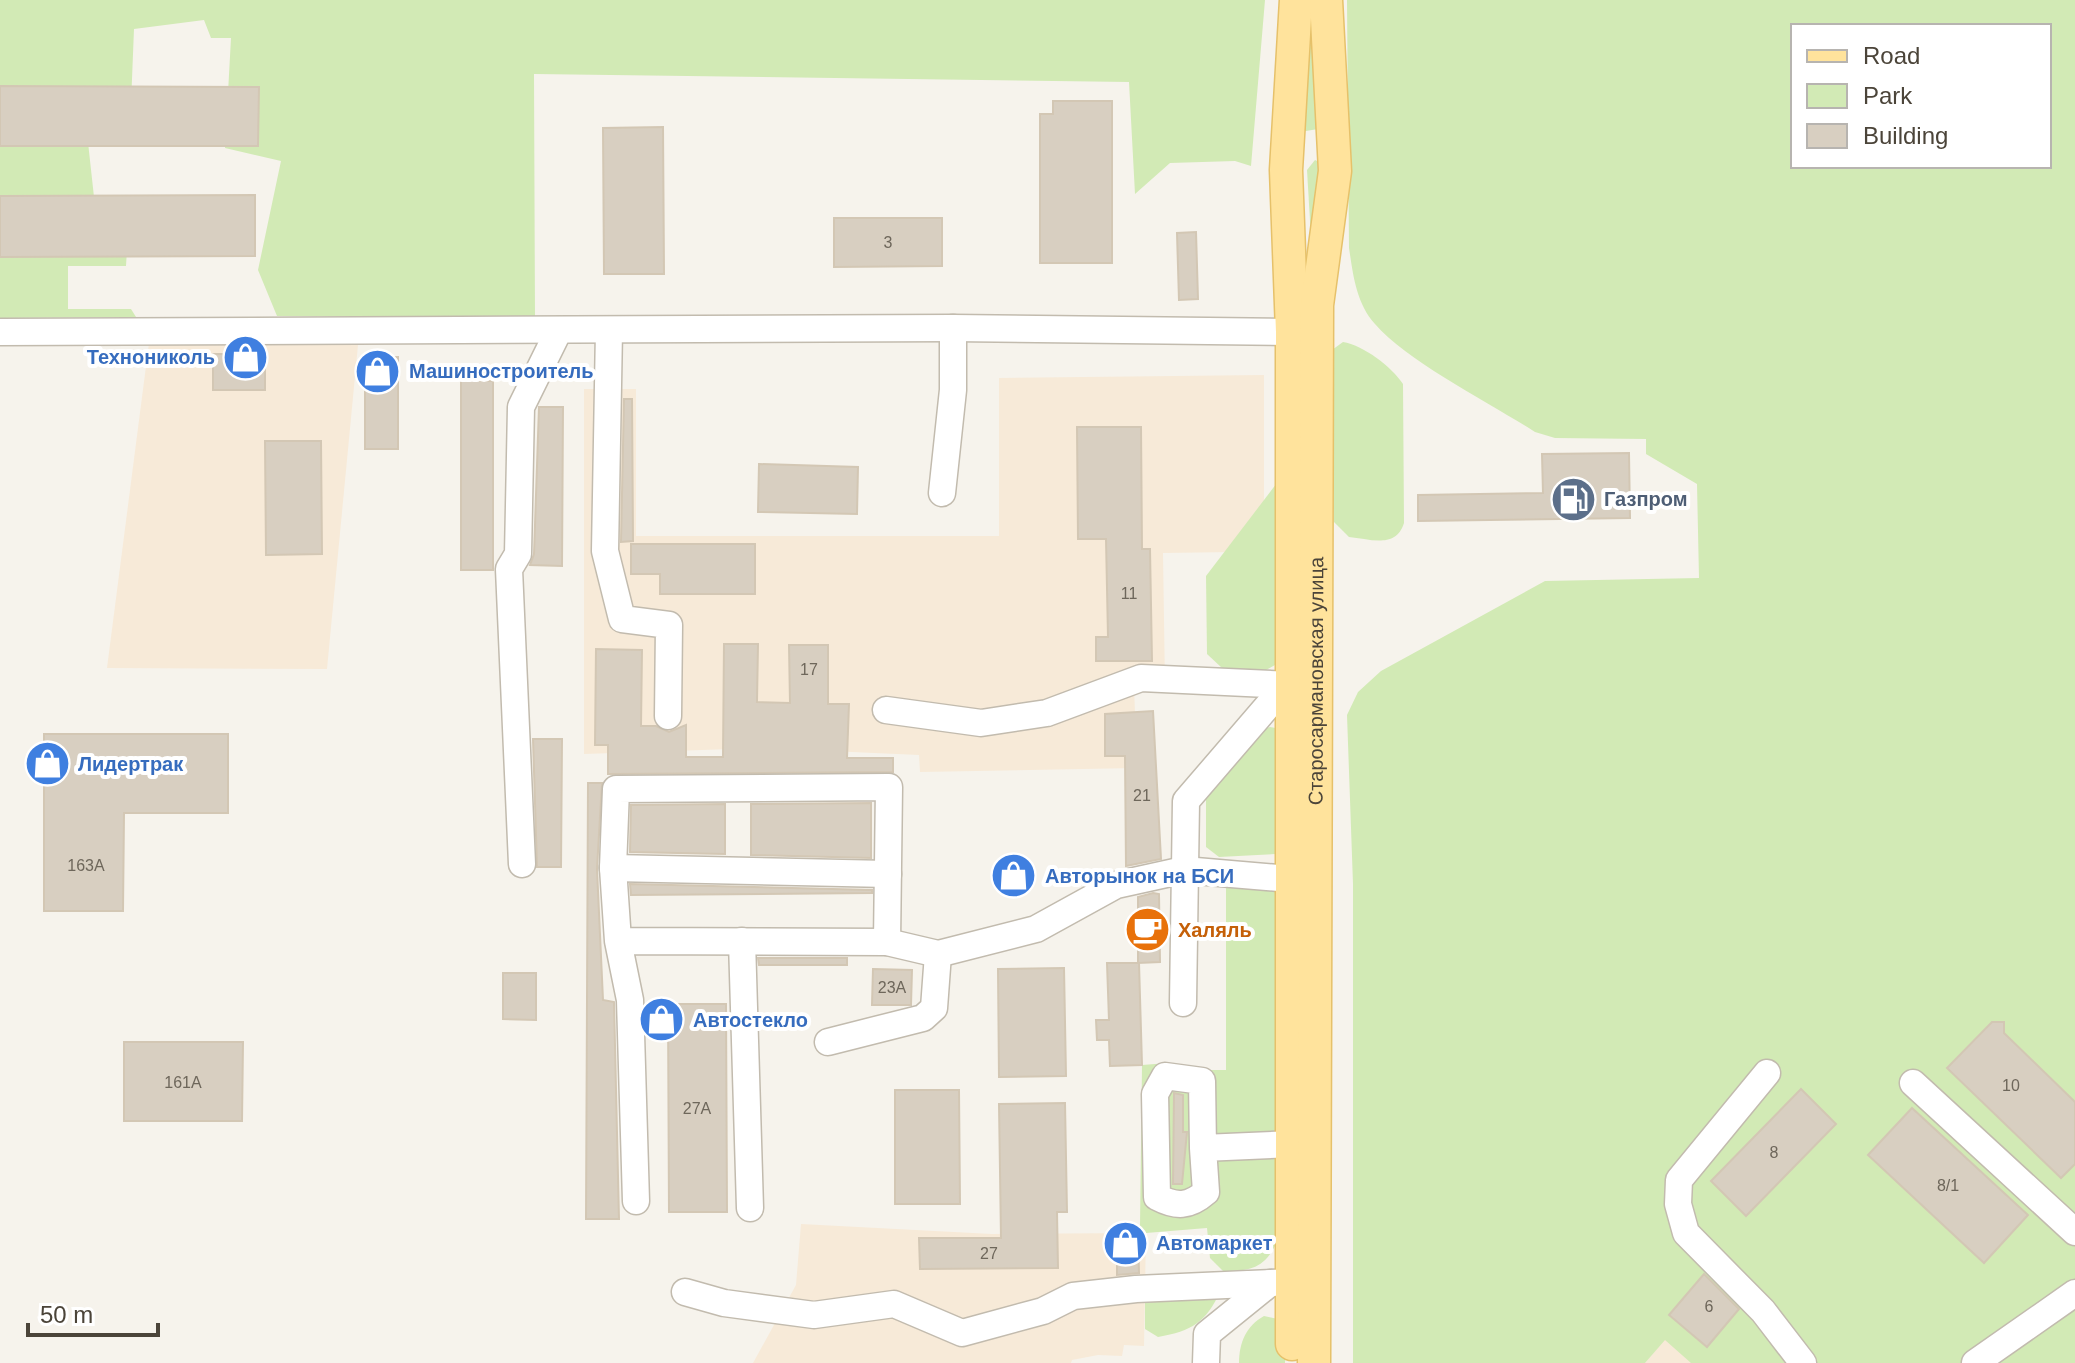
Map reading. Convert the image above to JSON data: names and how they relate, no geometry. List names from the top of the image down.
{
  "streets": {
    "main road": ["Старосармановская улица"]
  },
  "places": {
    "shop": [
      "Технониколь",
      "Машиностроитель",
      "Лидертрак",
      "Авторынок на БСИ",
      "Автостекло",
      "Автомаркет"
    ],
    "fuel station": ["Газпром"],
    "cafe": ["Халяль"]
  },
  "house_numbers": [
    "3",
    "11",
    "17",
    "21",
    "163А",
    "23А",
    "161А",
    "10",
    "27А",
    "8",
    "8/1",
    "27",
    "6"
  ],
  "legend": ["Road", "Park", "Building"],
  "scale_bar": "50 m"
}
